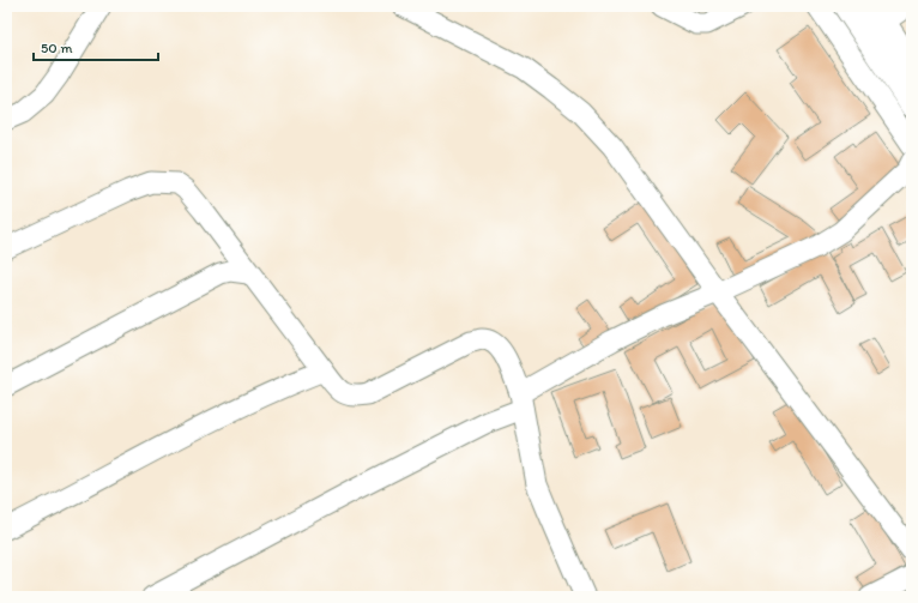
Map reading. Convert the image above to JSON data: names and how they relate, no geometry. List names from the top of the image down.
{
  "scale_bar": "50 m"
}
